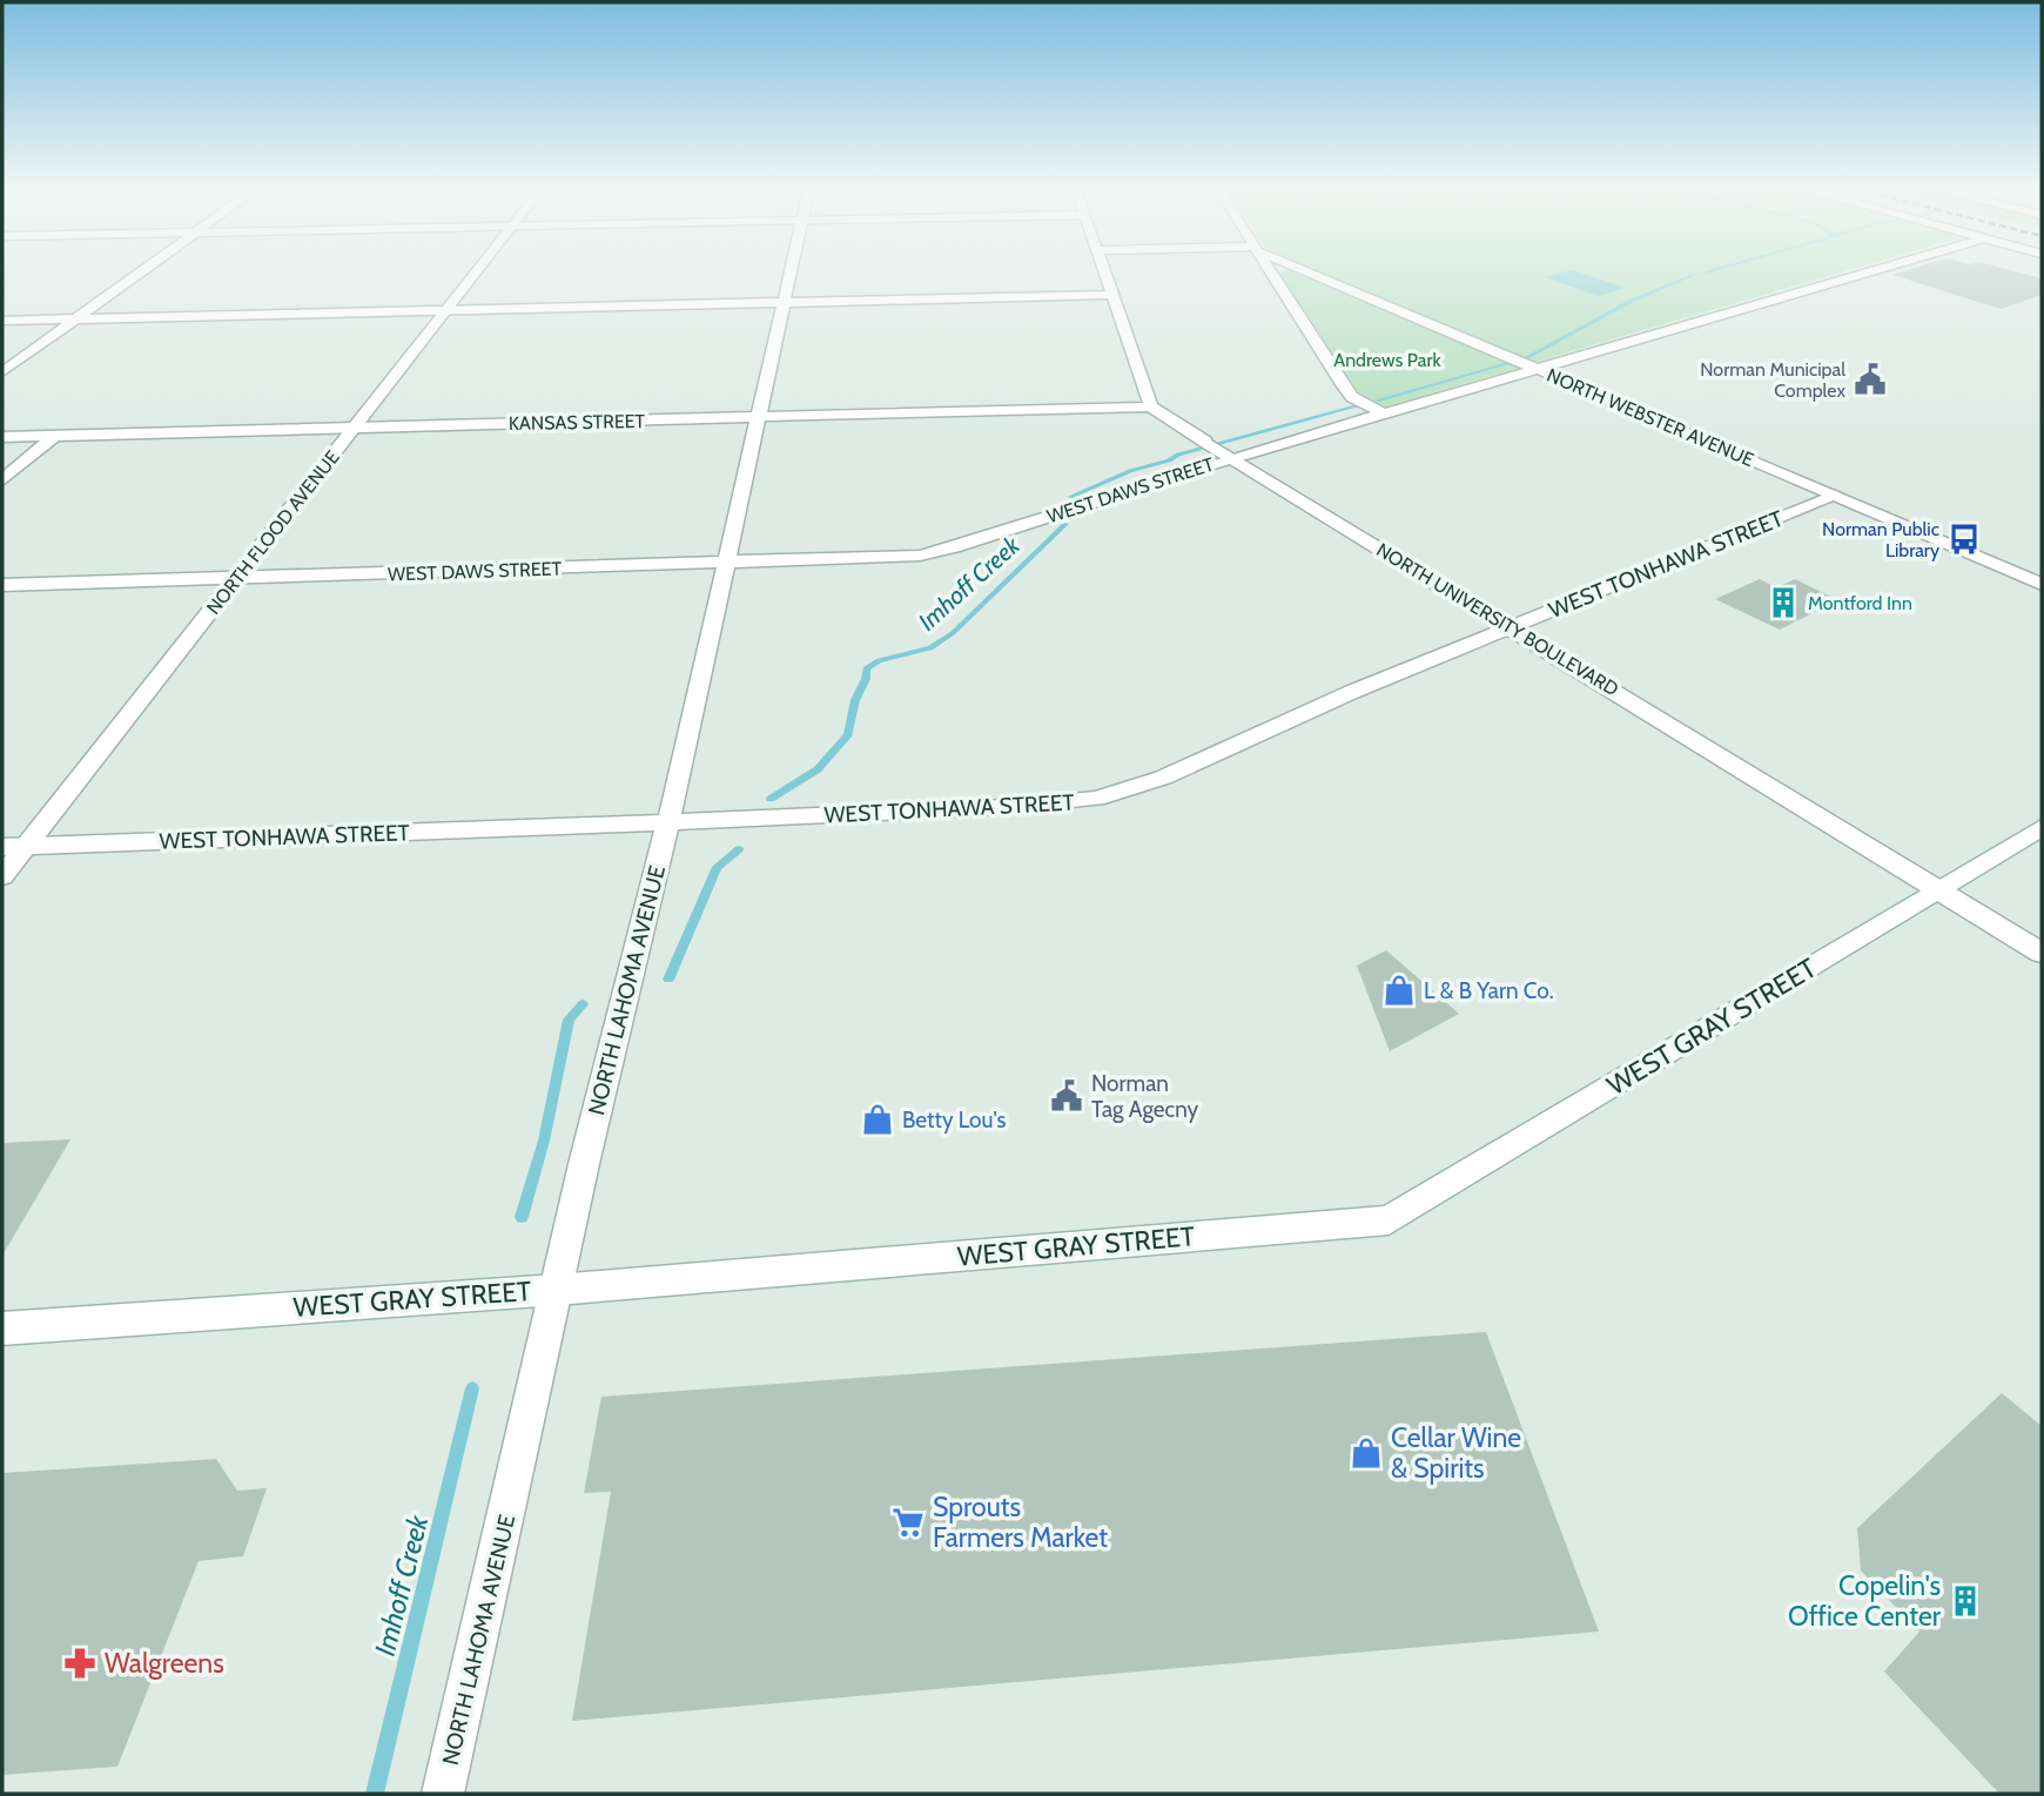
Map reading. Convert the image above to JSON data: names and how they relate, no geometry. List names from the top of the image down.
{
  "streets": {
    "street": [
      "NORTH WEBSTER AVENUE",
      "KANSAS STREET",
      "WEST DAWS STREET",
      "NORTH FLOOD AVENUE",
      "WEST TONHAWA STREET",
      "NORTH UNIVERSITY BOULEVARD",
      "NORTH LAHOMA AVENUE",
      "WEST GRAY STREET"
    ]
  },
  "crossings": [
    ["NORTH WEBSTER AVENUE", "WEST DAWS STREET"],
    ["NORTH WEBSTER AVENUE", "WEST TONHAWA STREET"],
    ["KANSAS STREET", "NORTH FLOOD AVENUE"],
    ["KANSAS STREET", "NORTH UNIVERSITY BOULEVARD"],
    ["KANSAS STREET", "NORTH LAHOMA AVENUE"],
    ["WEST DAWS STREET", "NORTH FLOOD AVENUE"],
    ["WEST DAWS STREET", "NORTH UNIVERSITY BOULEVARD"],
    ["WEST DAWS STREET", "NORTH LAHOMA AVENUE"],
    ["NORTH FLOOD AVENUE", "WEST TONHAWA STREET"],
    ["WEST TONHAWA STREET", "NORTH UNIVERSITY BOULEVARD"],
    ["WEST TONHAWA STREET", "NORTH LAHOMA AVENUE"],
    ["NORTH UNIVERSITY BOULEVARD", "WEST GRAY STREET"],
    ["NORTH LAHOMA AVENUE", "WEST GRAY STREET"]
  ],
  "water": ["Imhoff Creek"],
  "parks": ["Andrews Park"],
  "places": {
    "public building": ["Norman Municipal Complex", "Norman Tag Agecny"],
    "bus stop": ["Norman Public Library"],
    "building": ["Montford Inn", "Copelin's Office Center"],
    "shop": ["L & B Yarn Co.", "Betty Lou's", "Cellar Wine & Spirits"],
    "supermarket": ["Sprouts Farmers Market"],
    "pharmacy": ["Walgreens"]
  }
}
